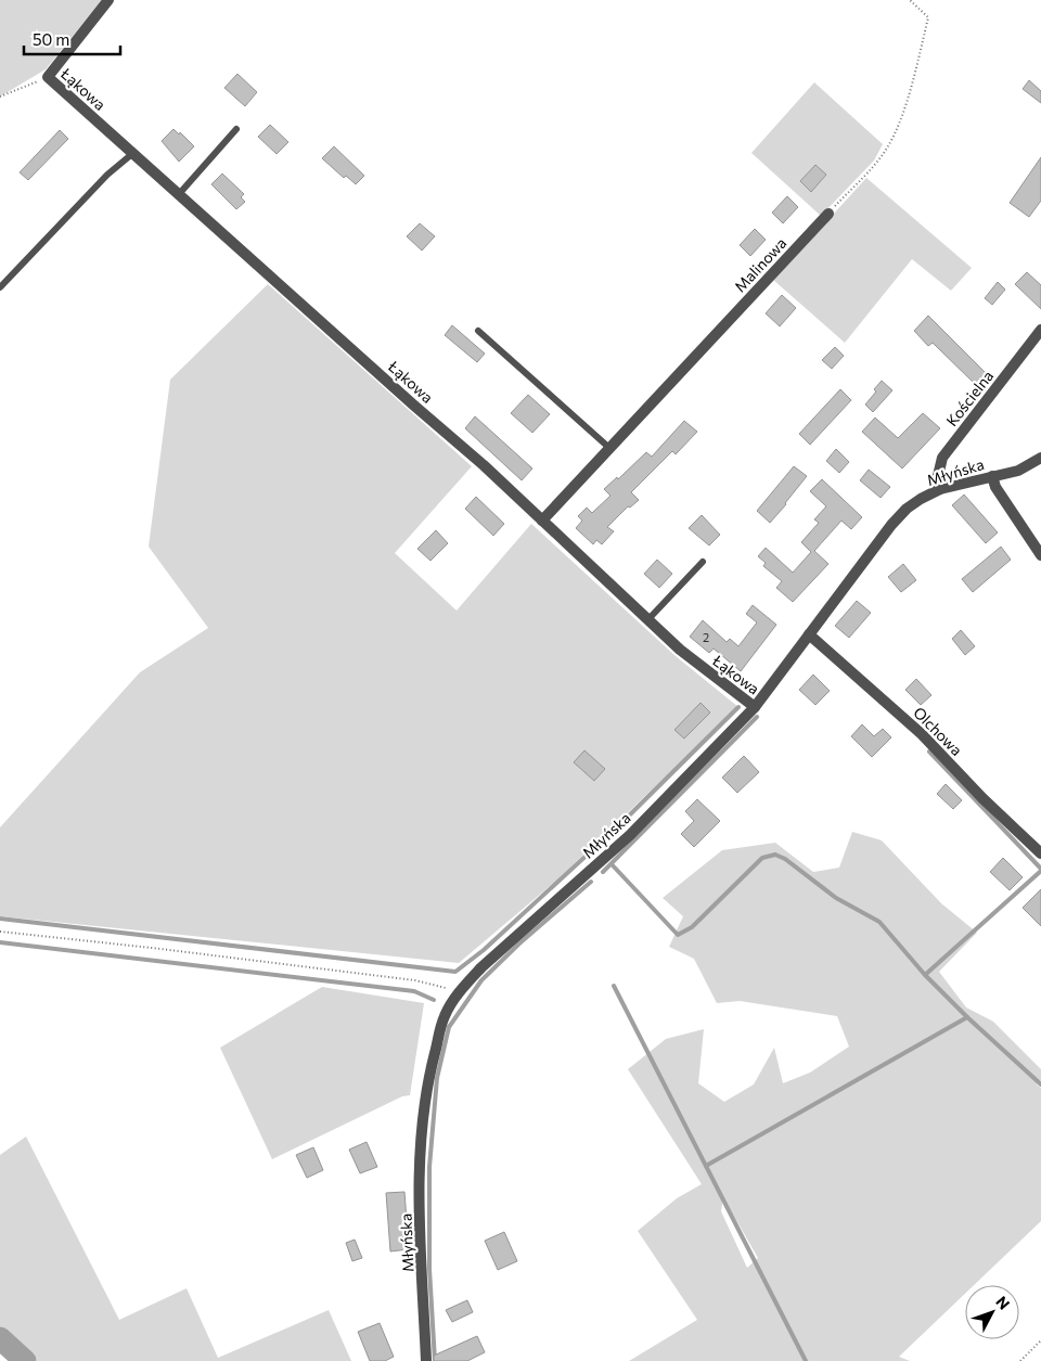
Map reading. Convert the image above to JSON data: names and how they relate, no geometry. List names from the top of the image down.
{
  "streets": {
    "street": [
      "Łąkowa",
      "Malinowa",
      "Kościelna",
      "Młyńska",
      "Olchowa"
    ]
  },
  "crossings": [
    ["Łąkowa", "Malinowa"],
    ["Łąkowa", "Młyńska"],
    ["Kościelna", "Młyńska"],
    ["Młyńska", "Olchowa"]
  ],
  "house_numbers": ["2"],
  "scale_bar": "50 m",
  "north": "top right"
}
